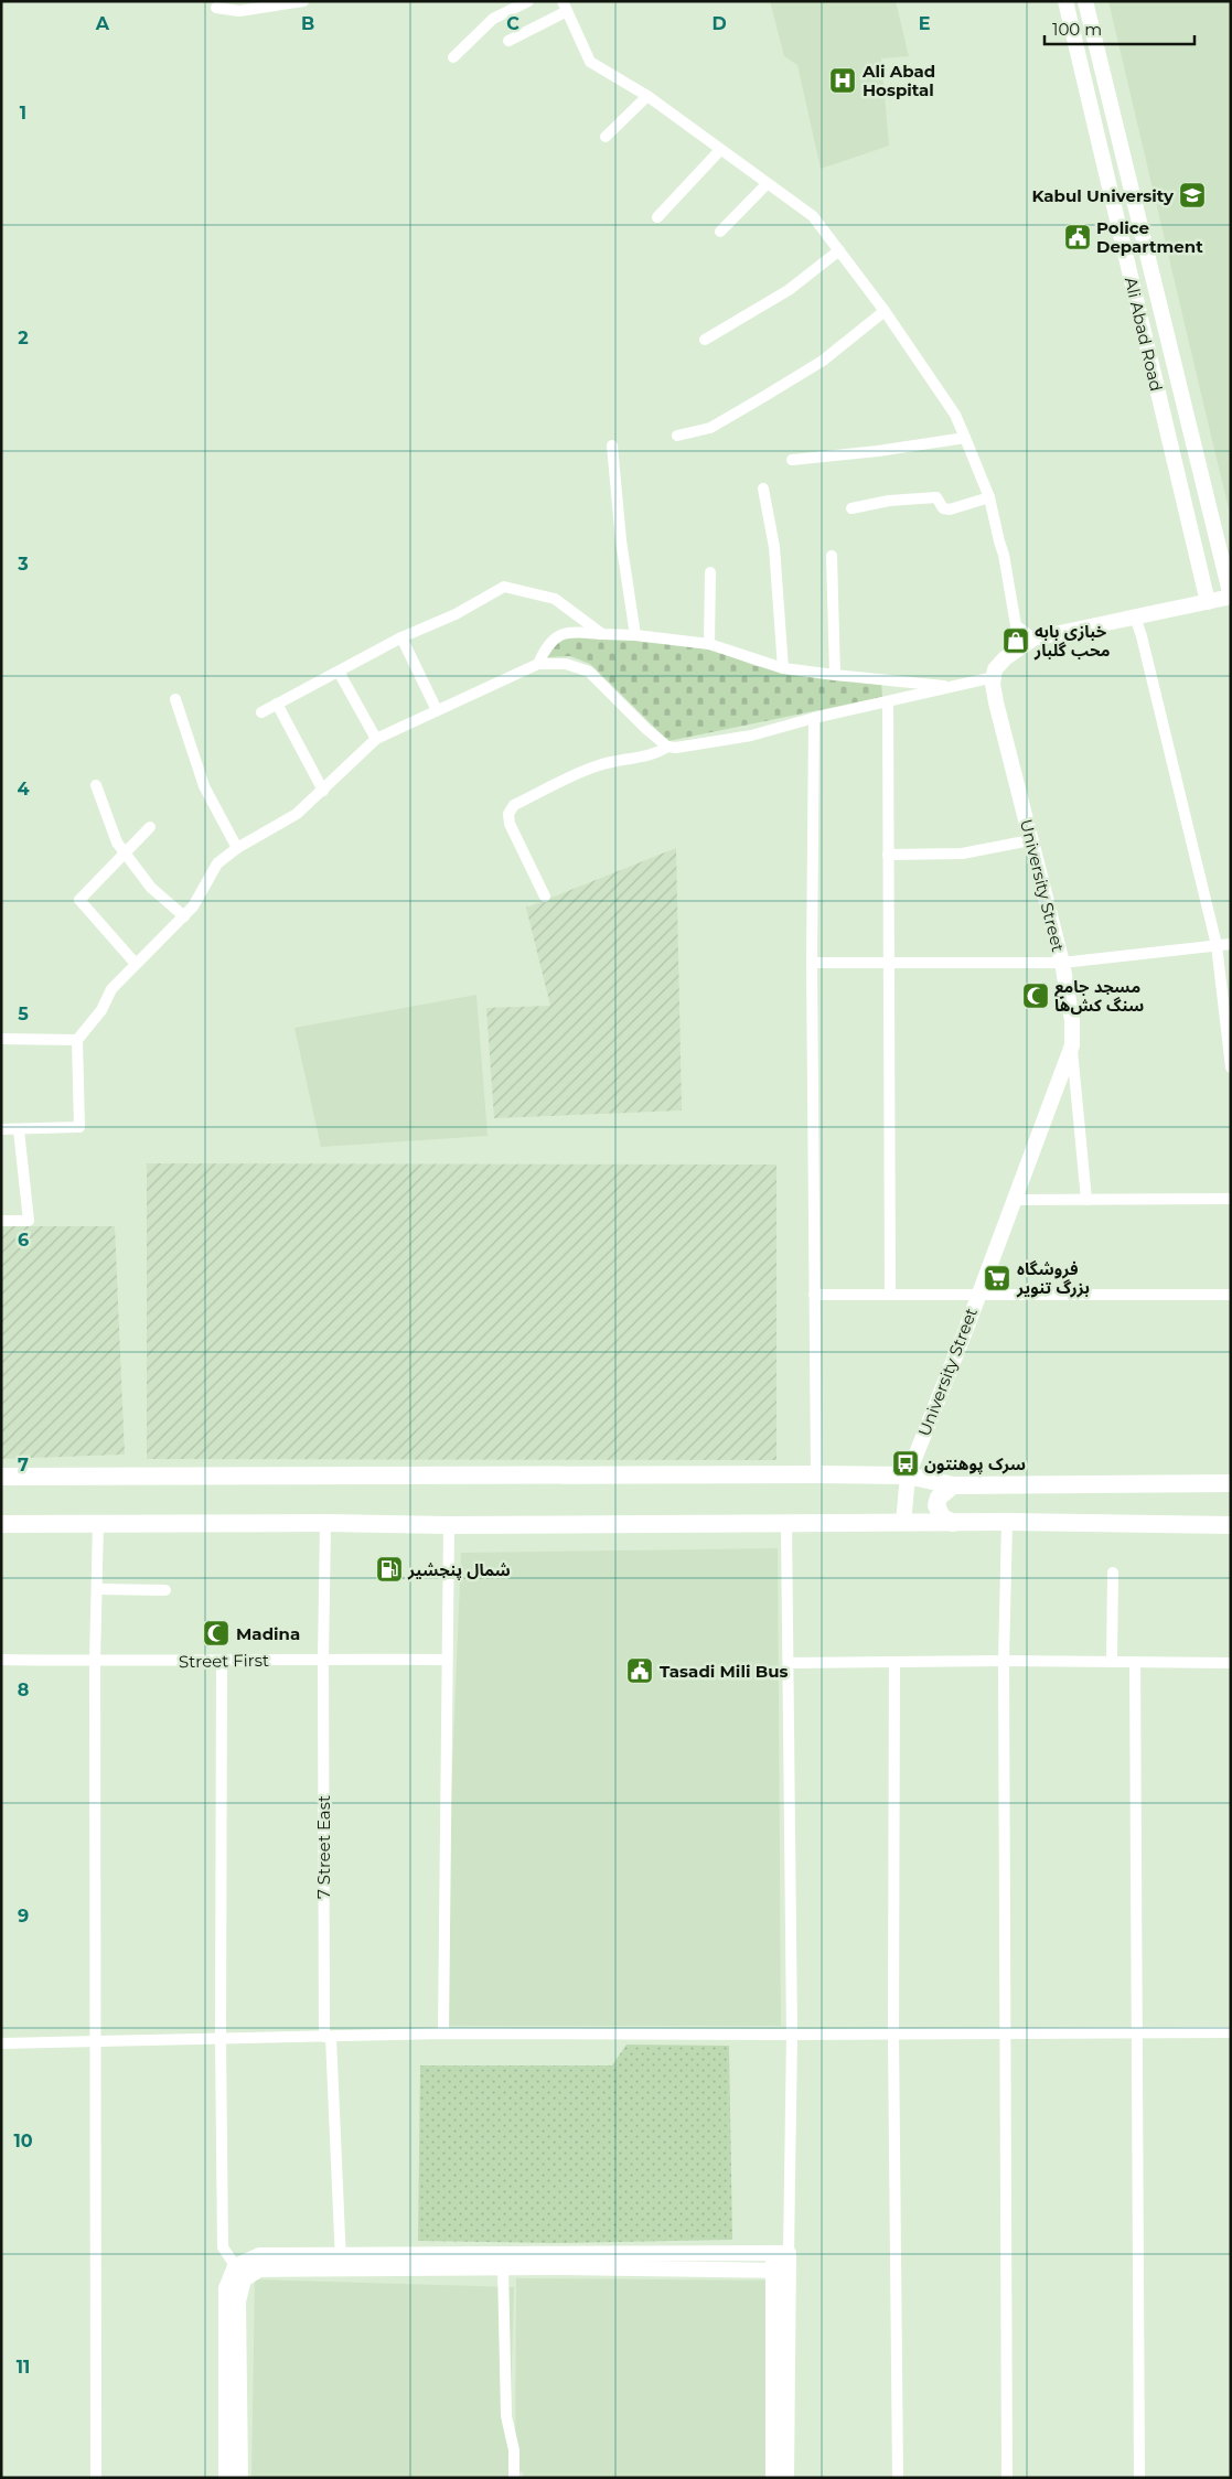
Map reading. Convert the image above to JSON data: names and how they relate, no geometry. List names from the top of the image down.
{
  "streets": {
    "street": [
      "Ali Abad Road",
      "University Street",
      "Street First",
      "7 Street East"
    ]
  },
  "crossings": [
    ["Street First", "7 Street East"]
  ],
  "places": {
    "hospital": ["Ali Abad Hospital"],
    "school or university": ["Kabul University"],
    "public building": ["Police Department", "Tasadi Mili Bus"],
    "shop": ["خبازی بابه محب گلبار"],
    "mosque": ["مسجد جامع سنگ کش‌ها", "Madina"],
    "supermarket": ["فروشگاه بزرگ تنویر"],
    "bus stop": ["سرک پوهنتون"],
    "fuel station": ["شمال پنجشیر"]
  },
  "scale_bar": "100 m",
  "grid": {
    "columns": [
      "A",
      "B",
      "C",
      "D",
      "E"
    ],
    "rows": [
      "1",
      "2",
      "3",
      "4",
      "5",
      "6",
      "7",
      "8",
      "9",
      "10",
      "11"
    ]
  }
}
